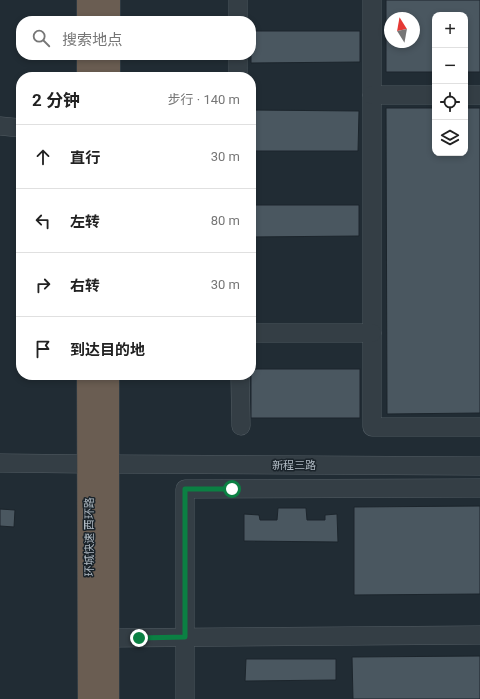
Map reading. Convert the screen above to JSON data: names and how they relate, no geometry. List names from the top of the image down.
{
  "streets": {
    "highway": ["环城快速 西环路"],
    "street": ["新程三路"]
  },
  "crossings": [
    ["新程三路", "环城快速 西环路"]
  ],
  "north": "top",
  "page": {
    "map_buttons": ["+", "−"],
    "search": "搜索地点",
    "heading": ["2 分钟", "步行 · 140 m"],
    "list": [
      ["直行", "30 m"],
      ["左转", "80 m"],
      ["右转", "30 m"],
      "到达目的地"
    ]
  }
}
